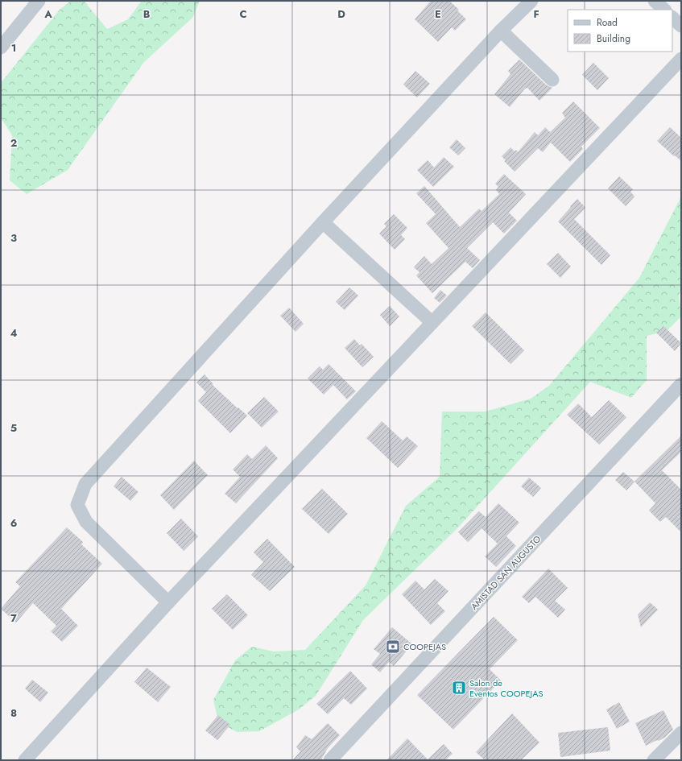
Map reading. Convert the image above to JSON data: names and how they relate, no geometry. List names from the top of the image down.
{
  "streets": {
    "street": ["AMISTAD SAN AUGUSTO"]
  },
  "places": {
    "bank": ["COOPEJAS"],
    "building": ["Salon de Eventos COOPEJAS"]
  },
  "legend": ["Road", "Building"],
  "grid": {
    "columns": [
      "A",
      "B",
      "C",
      "D",
      "E",
      "F"
    ],
    "rows": [
      "1",
      "2",
      "3",
      "4",
      "5",
      "6",
      "7",
      "8"
    ]
  }
}
